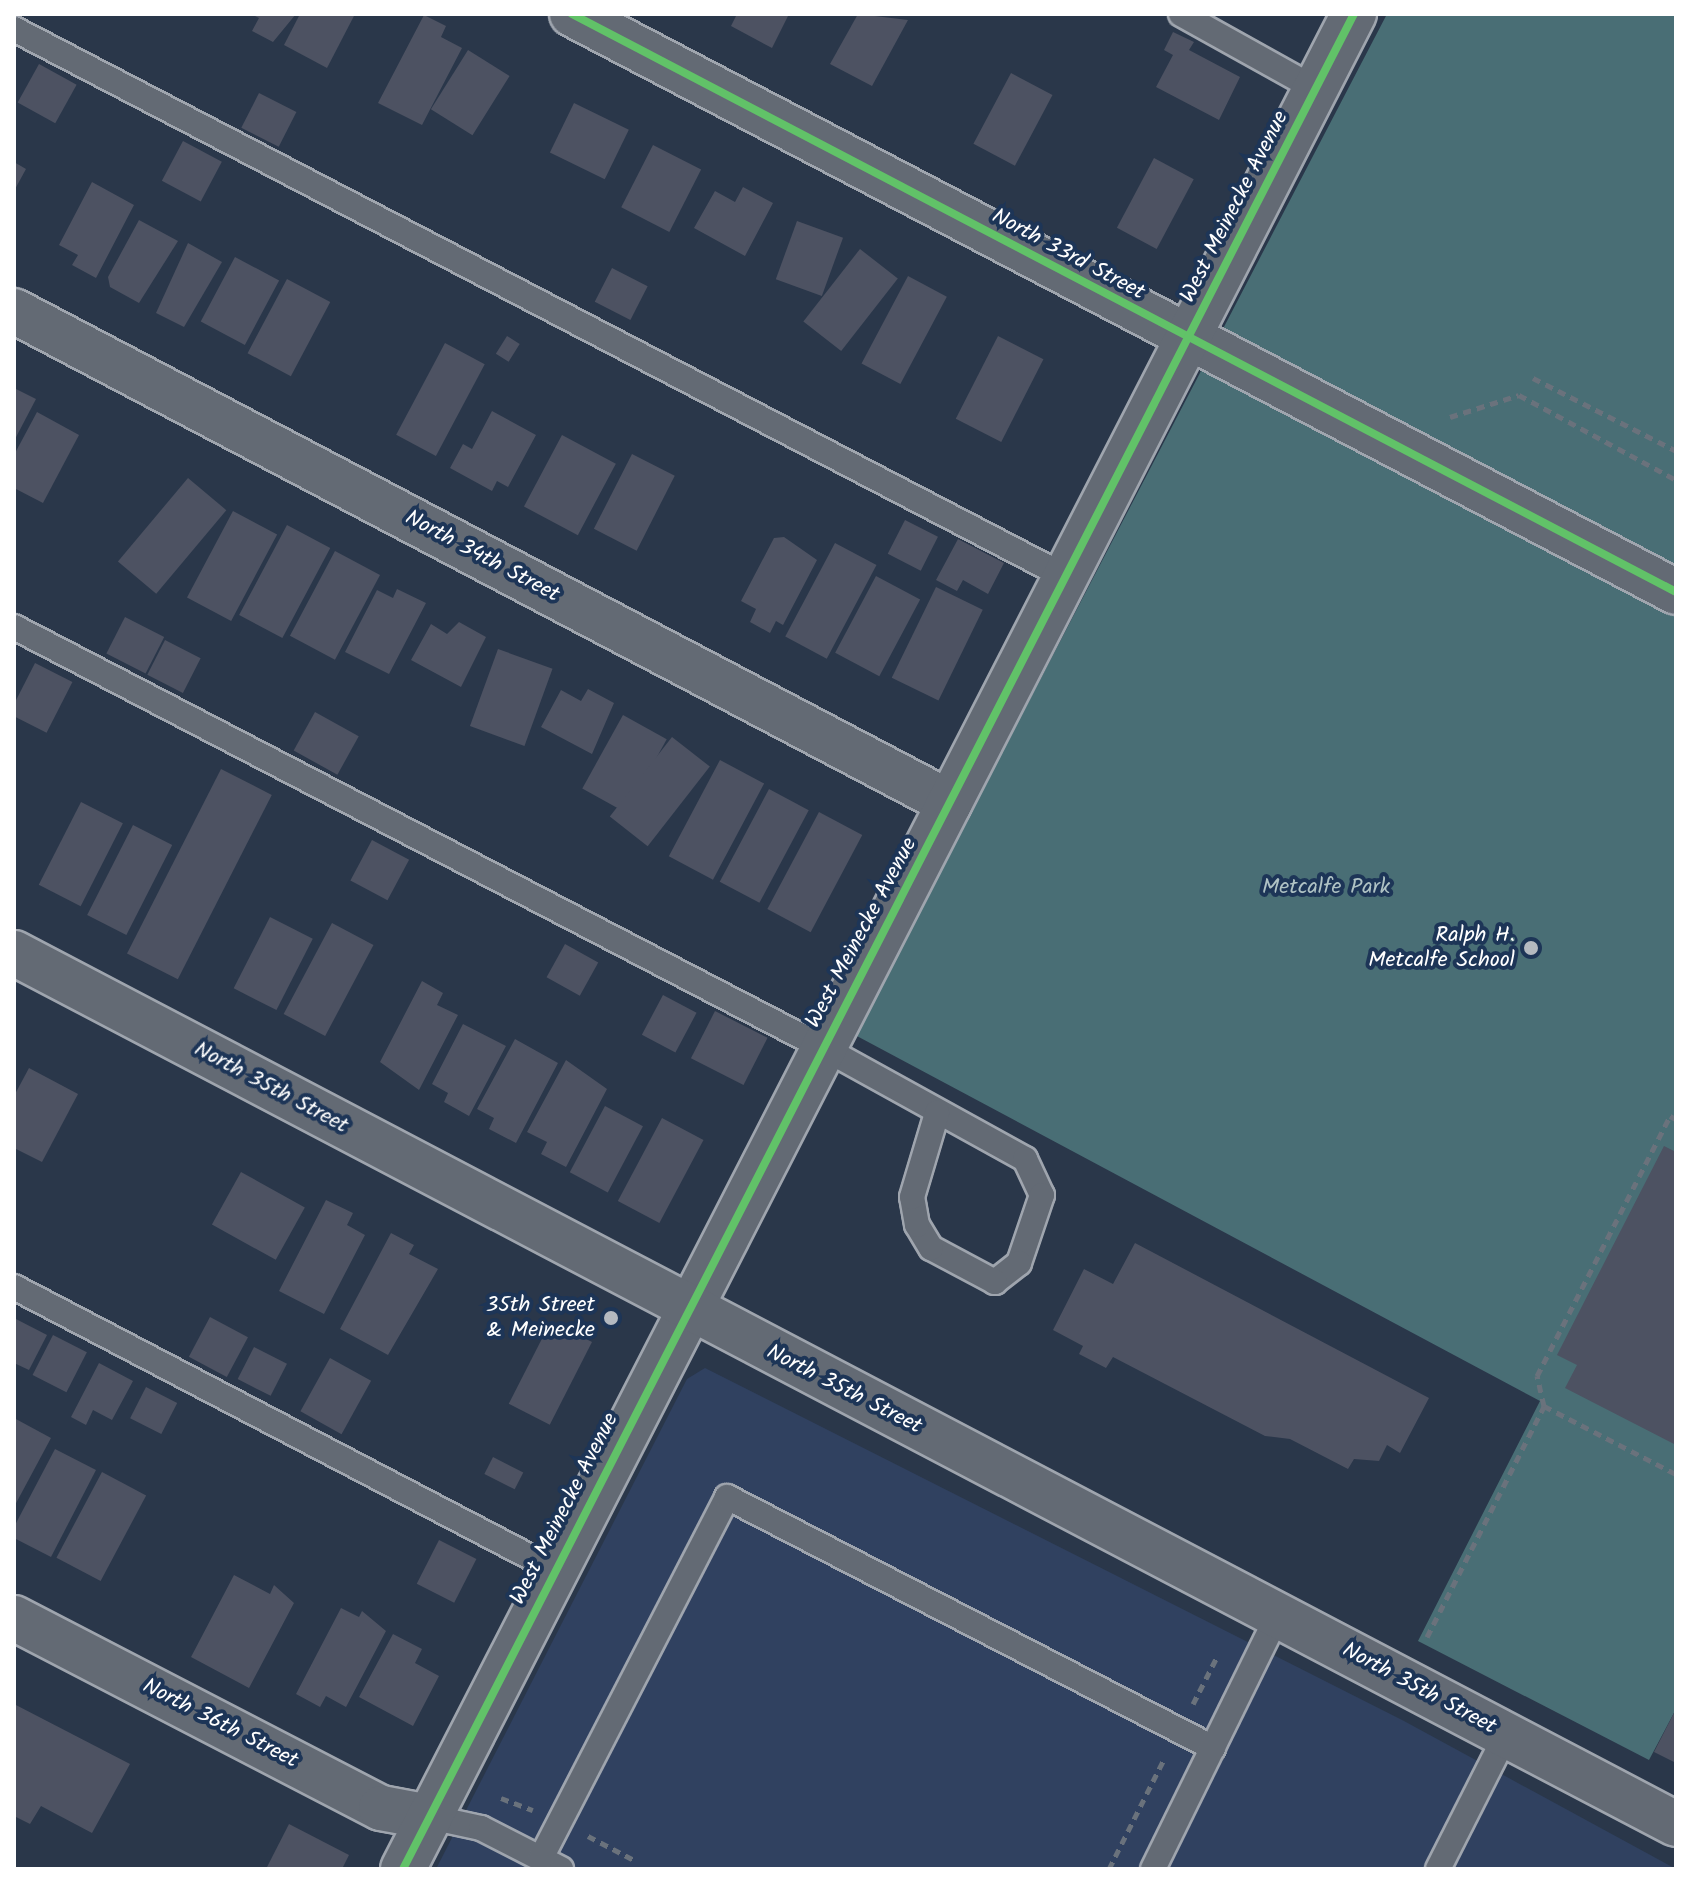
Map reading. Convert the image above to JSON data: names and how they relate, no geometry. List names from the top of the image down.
{
  "streets": {
    "street": [
      "West Meinecke Avenue",
      "North 33rd Street",
      "North 34th Street",
      "North 35th Street",
      "North 36th Street"
    ]
  },
  "crossings": [
    ["West Meinecke Avenue", "North 33rd Street"],
    ["West Meinecke Avenue", "North 34th Street"],
    ["West Meinecke Avenue", "North 35th Street"],
    ["West Meinecke Avenue", "North 36th Street"]
  ],
  "parks": ["Metcalfe Park"],
  "places": ["Ralph H. Metcalfe School", "35th Street & Meinecke"]
}
